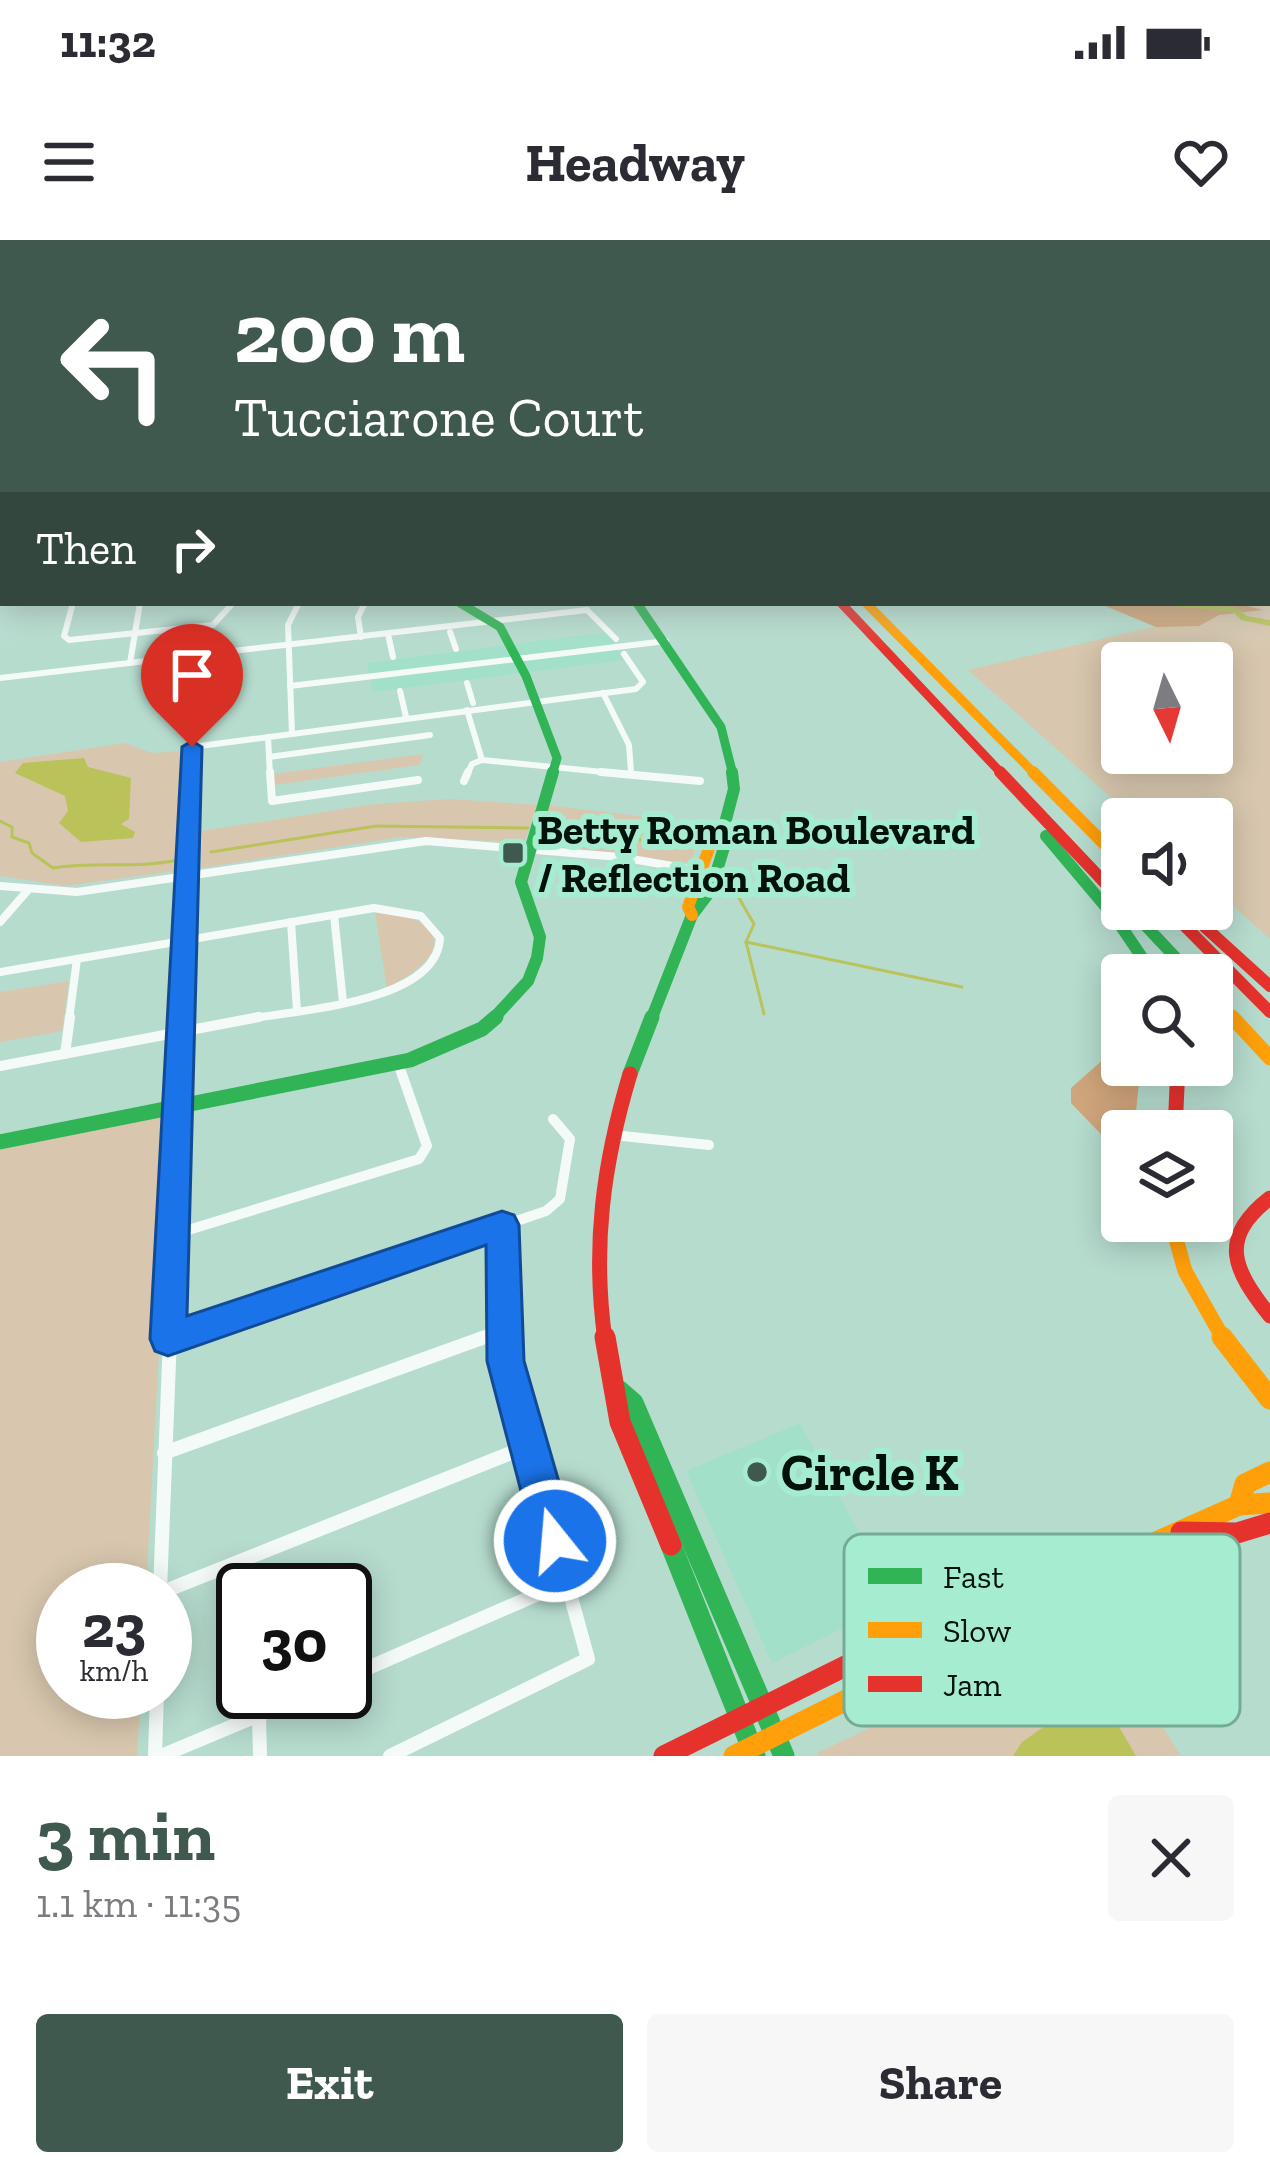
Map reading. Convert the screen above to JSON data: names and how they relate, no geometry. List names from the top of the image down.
{
  "places": {
    "transit": ["Betty Roman Boulevard / Reflection Road"],
    "other": ["Circle K"]
  },
  "legend": ["Fast", "Slow", "Jam"],
  "north": "bottom",
  "page": {
    "status": "11:32",
    "header": "Headway",
    "turn": ["200 m", "Tucciarone Court"],
    "then": "Then",
    "speed": "23 km/h",
    "limit": "30",
    "heading": ["3 min", "1.1 km · 11:35"],
    "buttons": ["Exit", "Share"]
  }
}
